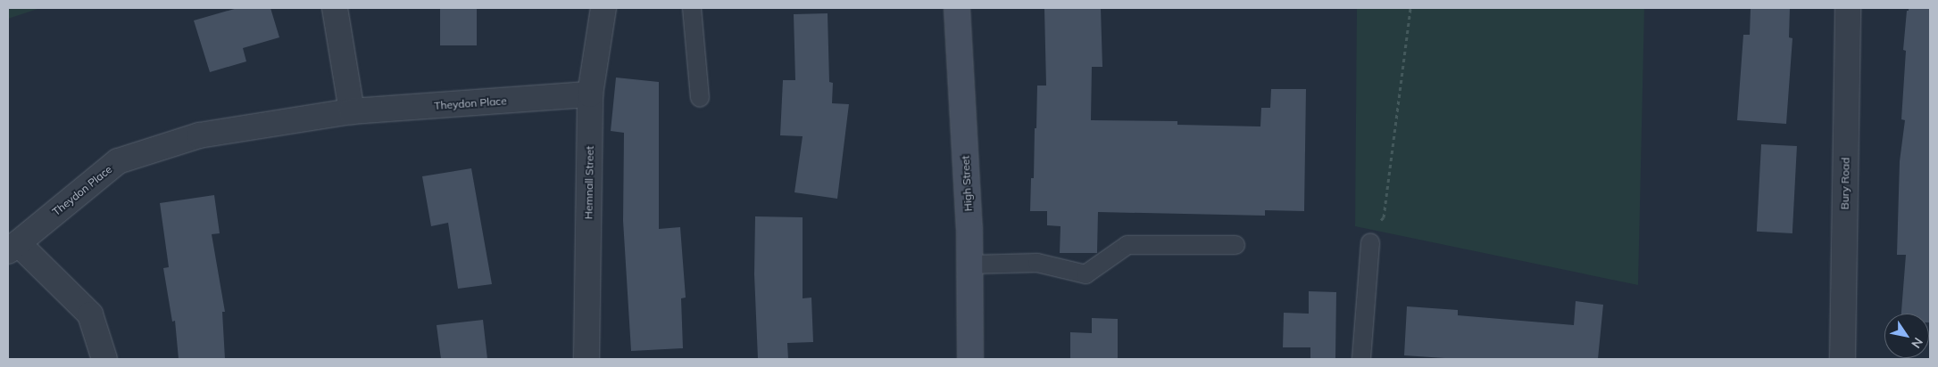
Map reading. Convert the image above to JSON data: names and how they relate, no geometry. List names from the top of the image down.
{
  "streets": {
    "main road": ["High Street"],
    "street": ["Theydon Place", "Hemnall Street", "Bury Road"]
  },
  "crossings": [
    ["Theydon Place", "Hemnall Street"]
  ],
  "north": "bottom right"
}
